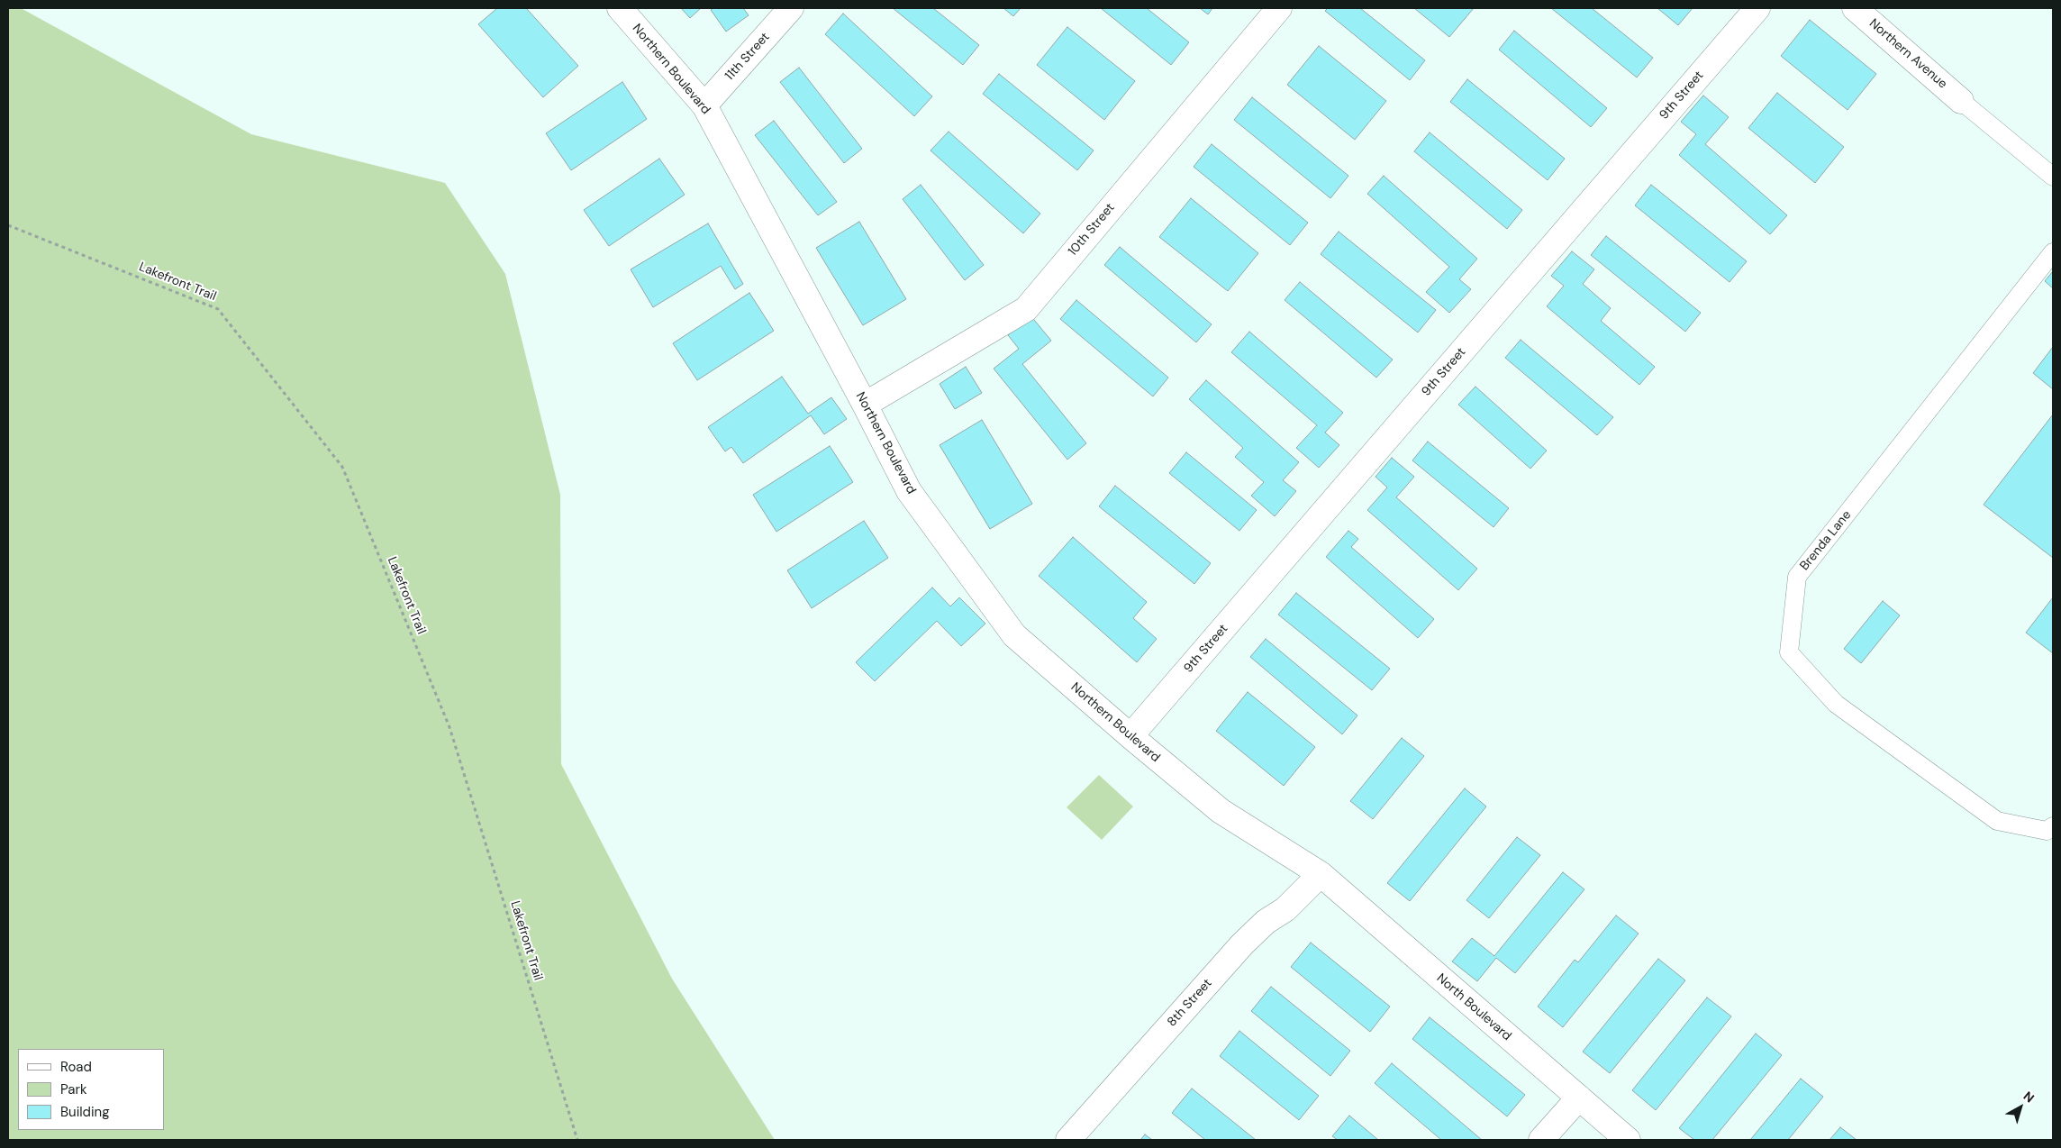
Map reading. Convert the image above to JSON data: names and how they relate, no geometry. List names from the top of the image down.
{
  "streets": {
    "street": [
      "Northern Avenue",
      "11th Street",
      "Northern Boulevard",
      "9th Street",
      "10th Street",
      "8th Street",
      "North Boulevard"
    ],
    "lane": ["Brenda Lane"],
    "path": ["Lakefront Trail"]
  },
  "crossings": [
    ["11th Street", "Northern Boulevard"],
    ["Northern Boulevard", "9th Street"],
    ["Northern Boulevard", "10th Street"],
    ["Northern Boulevard", "8th Street"],
    ["Northern Boulevard", "North Boulevard"],
    ["8th Street", "North Boulevard"]
  ],
  "legend": ["Road", "Park", "Building"],
  "north": "top right"
}
